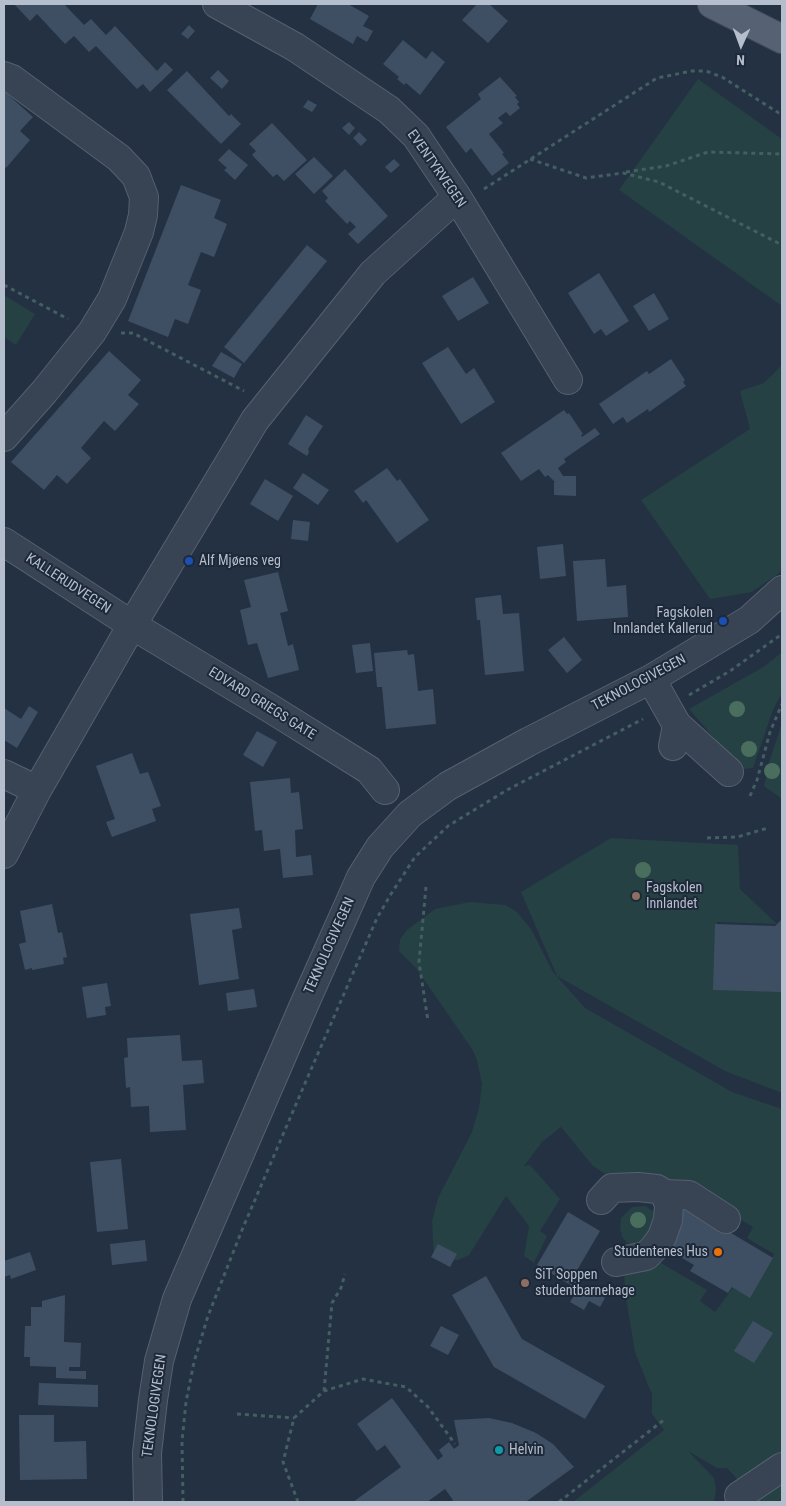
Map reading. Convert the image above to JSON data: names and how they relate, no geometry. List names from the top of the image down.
{
  "streets": {
    "street": [
      "EVENTYRVEGEN",
      "KALLERUDVEGEN",
      "TEKNOLOGIVEGEN",
      "EDVARD GRIEGS GATE"
    ]
  },
  "crossings": [
    ["KALLERUDVEGEN", "EDVARD GRIEGS GATE"]
  ],
  "places": [
    "Alf Mjøens veg",
    "Fagskolen Innlandet Kallerud",
    "Fagskolen Innlandet",
    "Studentenes Hus",
    "SiT Soppen studentbarnehage",
    "Helvin"
  ],
  "north": "bottom"
}
